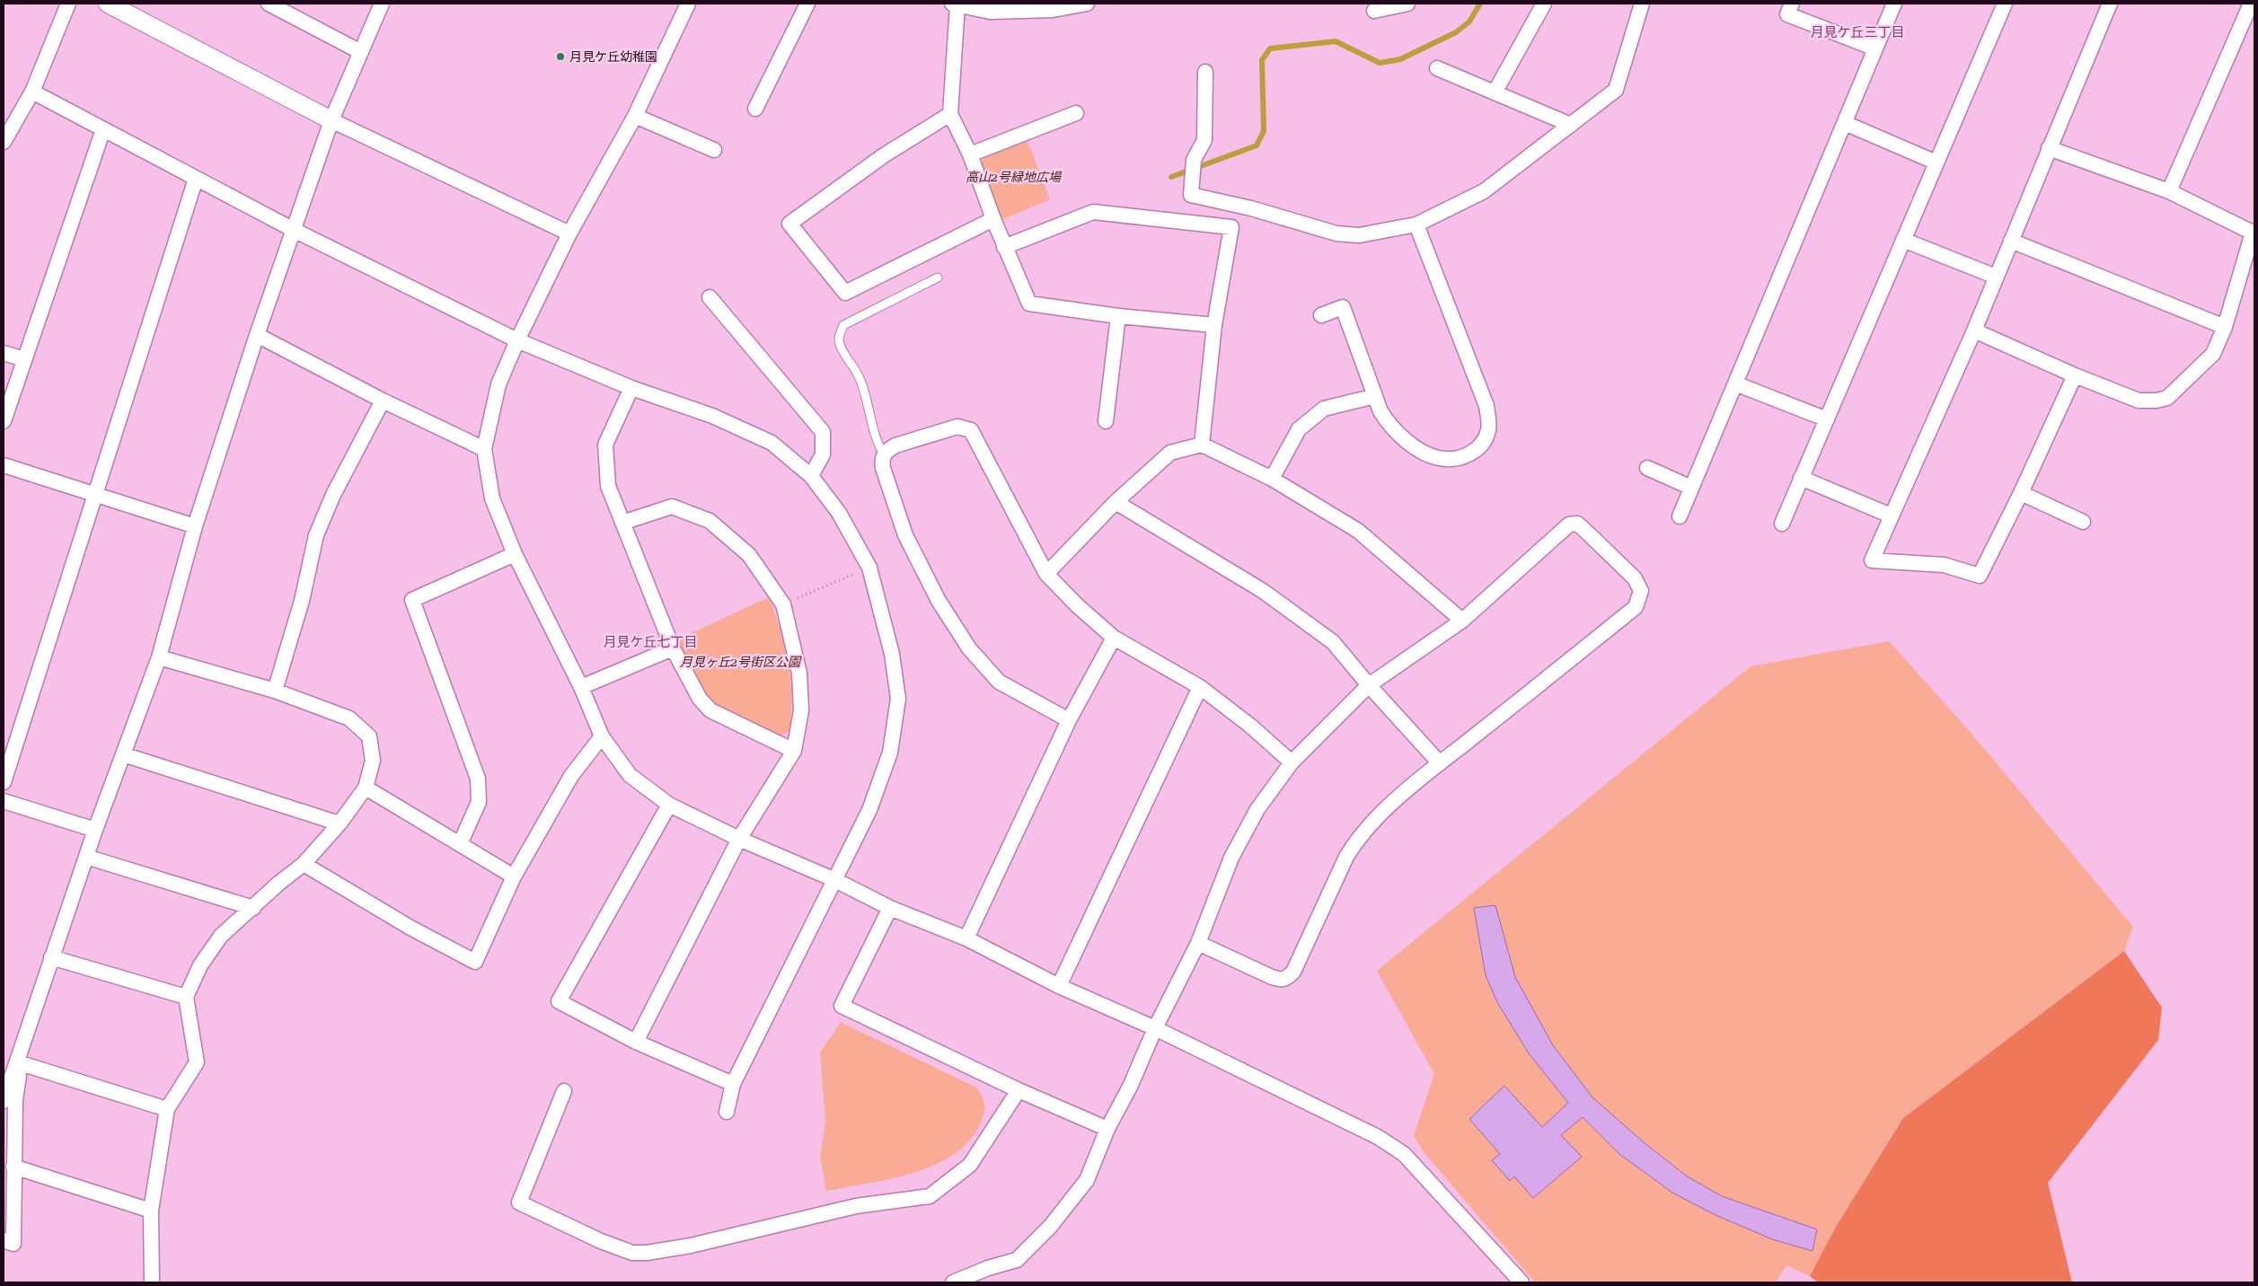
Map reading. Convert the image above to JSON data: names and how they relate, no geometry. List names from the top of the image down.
{
  "districts": ["月見ケ丘三丁目", "月見ケ丘七丁目"],
  "parks": ["高山2号緑地広場", "月見ヶ丘2号街区公園"],
  "places": ["月見ケ丘幼稚園"]
}
